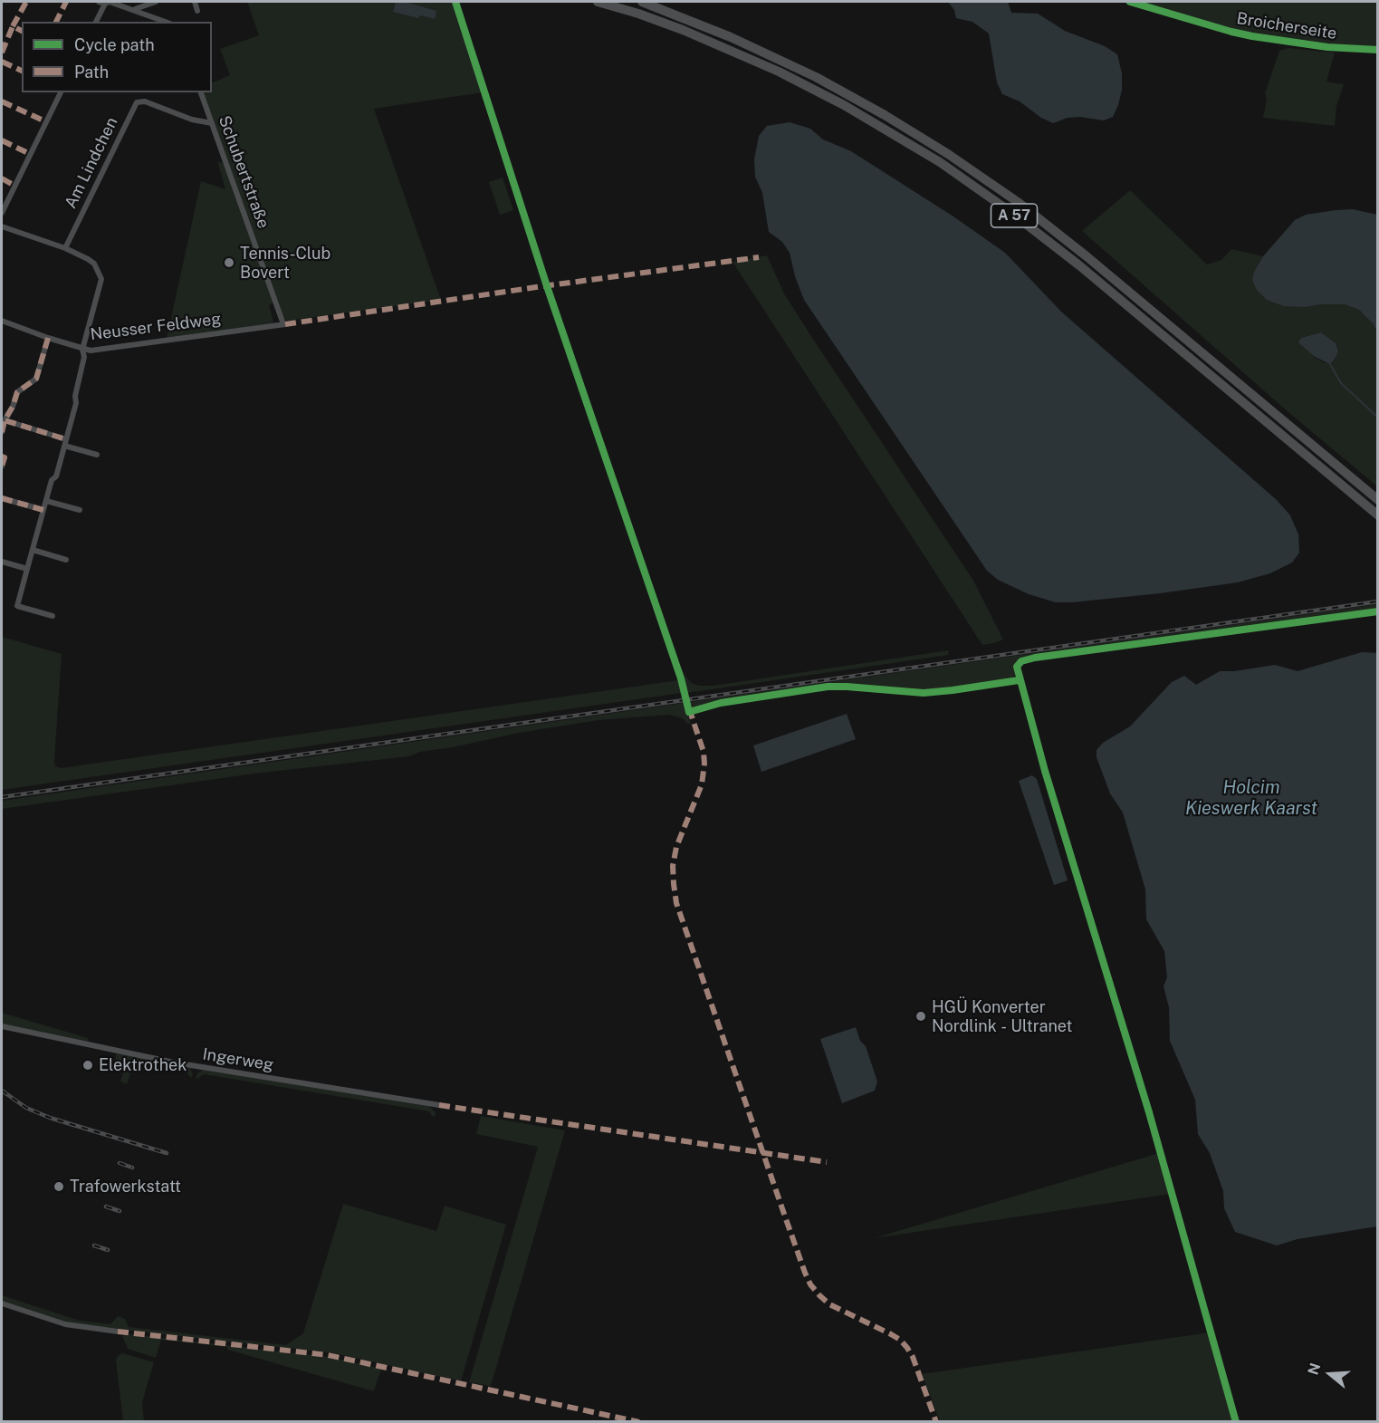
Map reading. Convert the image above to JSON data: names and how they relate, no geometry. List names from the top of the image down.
{
  "streets": {
    "highway": ["A 57"],
    "street": [
      "Broicherseite",
      "Am Lindchen",
      "Schubertstraße",
      "Neusser Feldweg",
      "Ingerweg"
    ]
  },
  "crossings": [
    ["Am Lindchen", "Schubertstraße"],
    ["Schubertstraße", "Neusser Feldweg"]
  ],
  "water": ["Holcim Kieswerk Kaarst"],
  "places": [
    "Tennis-Club Bovert",
    "HGÜ Konverter Nordlink - Ultranet",
    "Elektrothek",
    "Trafowerkstatt"
  ],
  "legend": ["Cycle path", "Path"],
  "north": "left"
}
